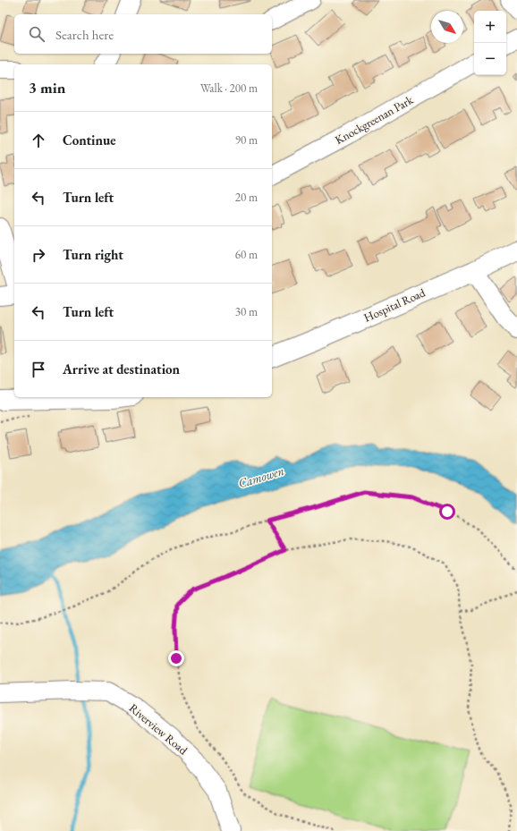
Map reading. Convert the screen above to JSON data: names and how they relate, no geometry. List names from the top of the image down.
{
  "streets": {
    "main road": ["Hospital Road"],
    "street": ["Knockgreenan Park", "Riverview Road"]
  },
  "water": ["Camowen"],
  "north": "bottom right",
  "page": {
    "map_buttons": ["+", "−"],
    "search": "Search here",
    "heading": ["3 min", "Walk · 200 m"],
    "list": [
      ["Continue", "90 m"],
      ["Turn left", "20 m"],
      ["Turn right", "60 m"],
      ["Turn left", "30 m"],
      "Arrive at destination"
    ]
  }
}
